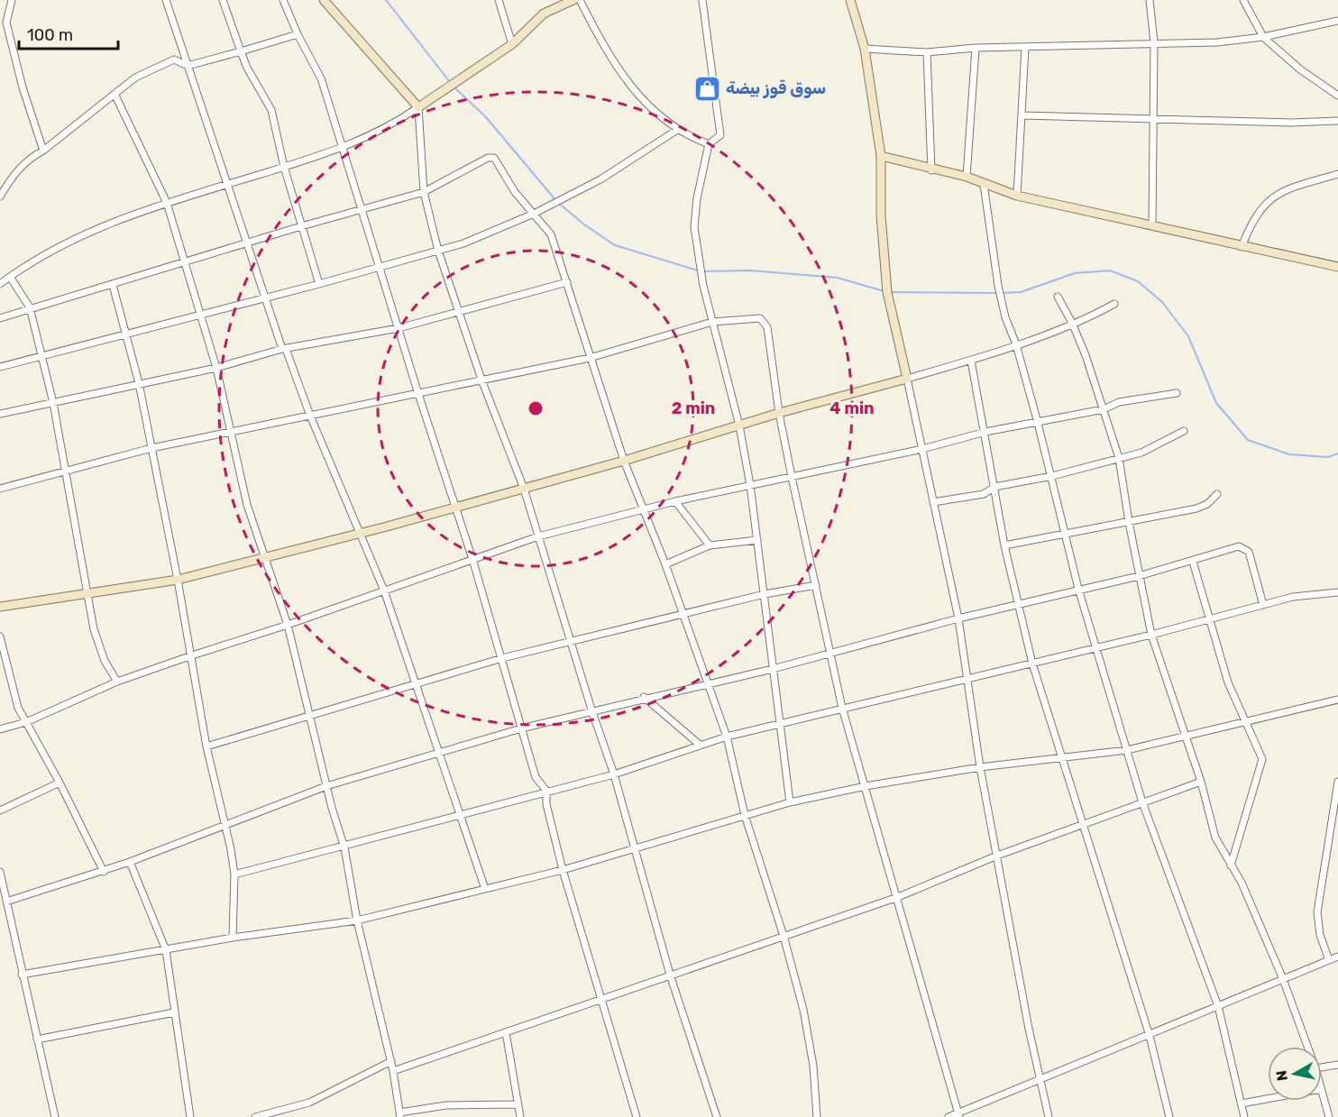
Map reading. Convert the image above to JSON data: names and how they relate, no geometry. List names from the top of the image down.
{
  "places": {
    "shop": ["سوق قوز بيضة"]
  },
  "scale_bar": "100 m",
  "north": "left",
  "rings": ["2 min", "4 min"]
}
